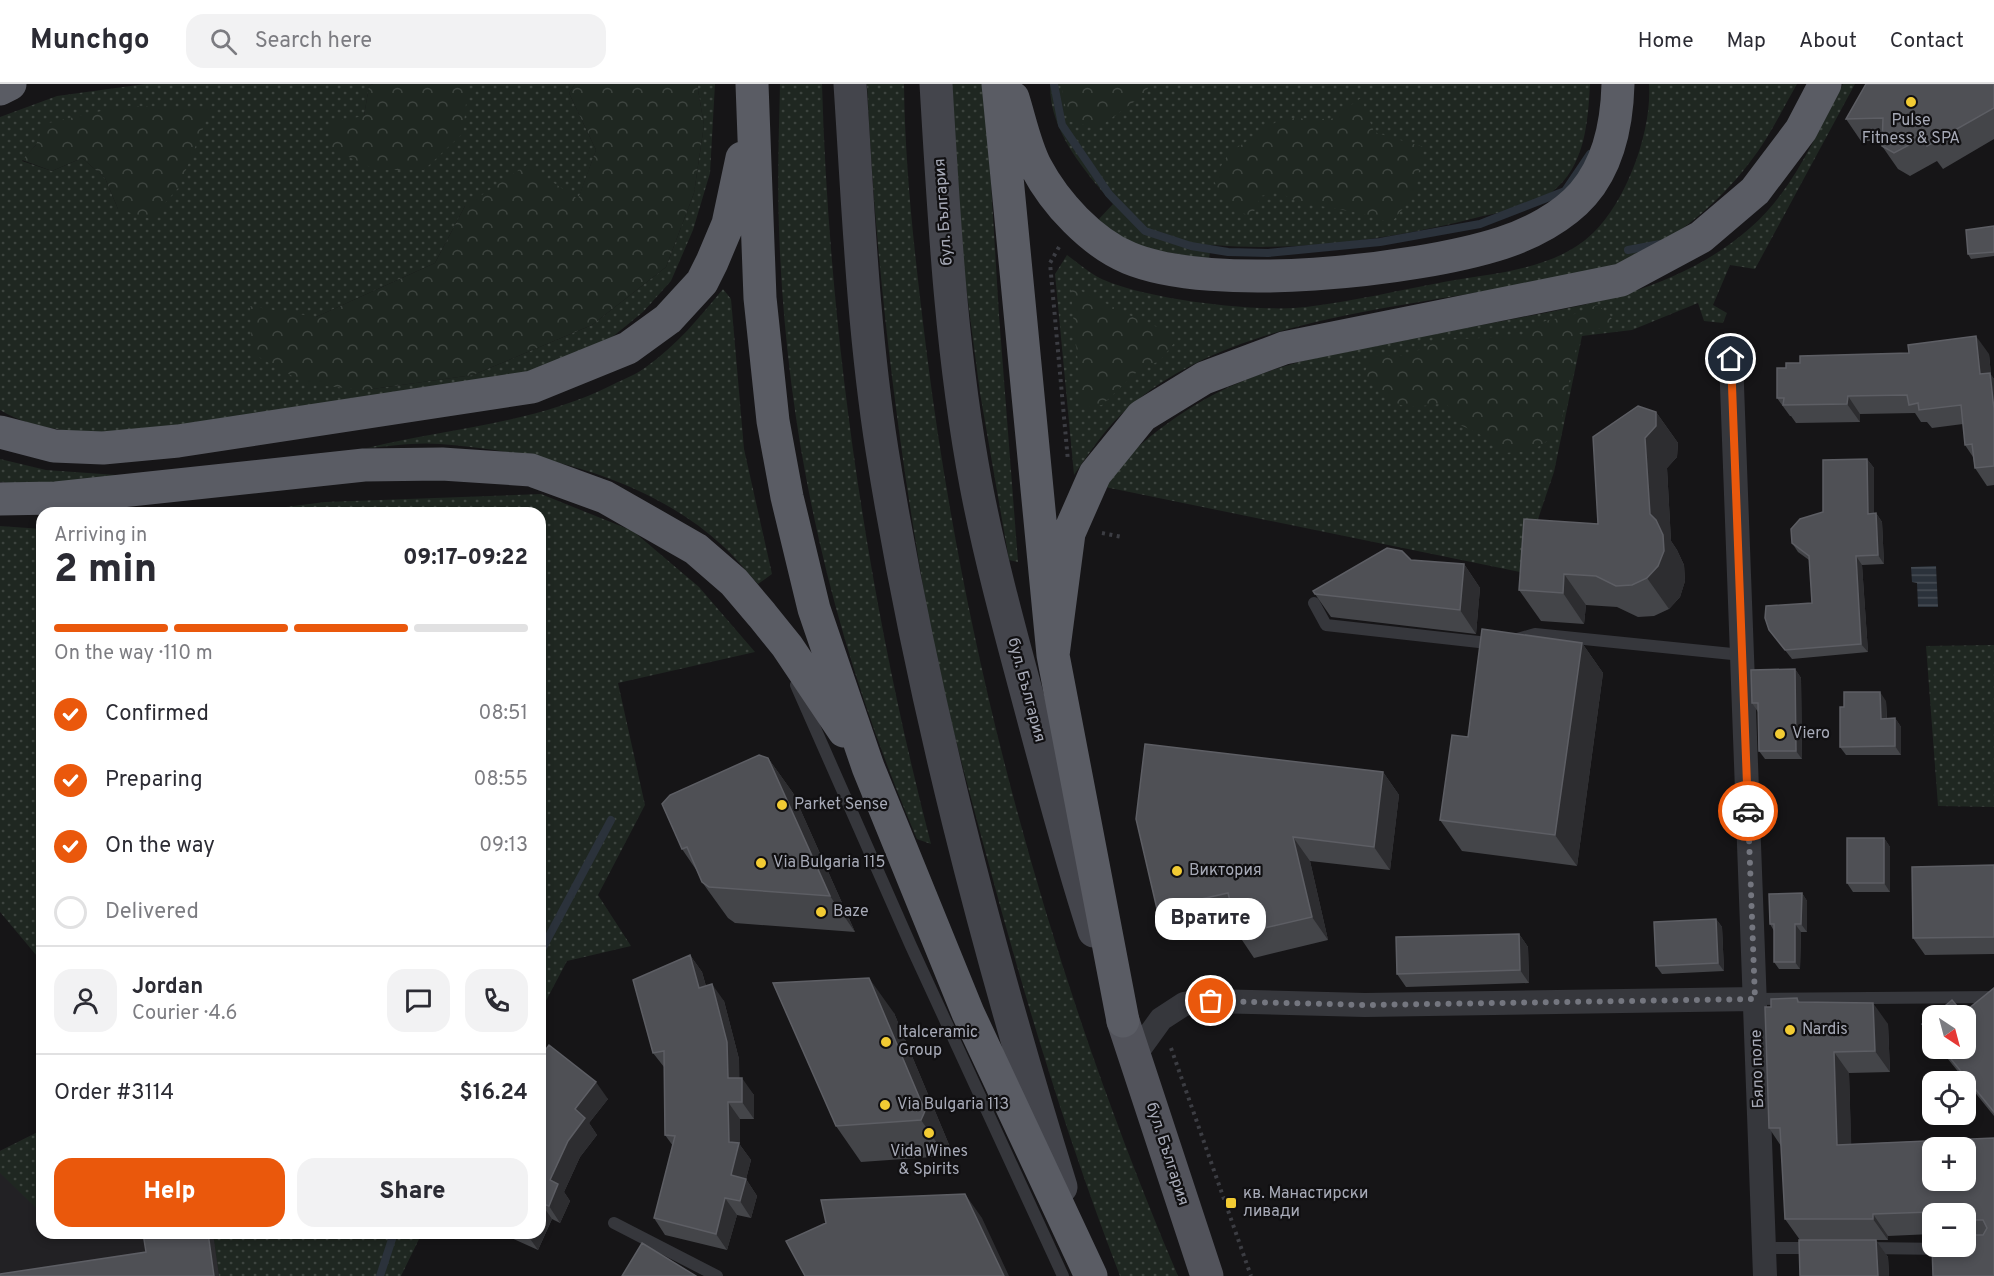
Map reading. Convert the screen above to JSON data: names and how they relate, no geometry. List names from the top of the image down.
{
  "streets": {
    "main road": ["бул. България"],
    "street": ["Бяло поле"]
  },
  "places": {
    "other": [
      "Pulse Fitness & SPA",
      "Viero",
      "Parket Sense",
      "Via Bulgaria 115",
      "Виктория",
      "Baze",
      "Вратите",
      "Nardis",
      "Italceramic Group",
      "Via Bulgaria 113",
      "Vida Wines & Spirits"
    ],
    "transit": ["кв. Манастирски ливади"]
  },
  "north": "bottom right",
  "page": {
    "header": "Munchgo",
    "search": "Search here",
    "nav": [
      "Home",
      "Map",
      "About",
      "Contact"
    ],
    "heading": ["2 min", "Arriving in", "09:17–09:22"],
    "panel": [
      "Jordan",
      "Courier · 4.6",
      "Order #3114",
      "$16.24"
    ],
    "bar": "On the way · 110 m",
    "list": [
      ["Confirmed", "08:51"],
      ["Preparing", "08:55"],
      ["On the way", "09:13"],
      "Delivered"
    ],
    "bubble": "Вратите",
    "map_buttons": ["+", "−"],
    "buttons": ["Help", "Share"]
  }
}
